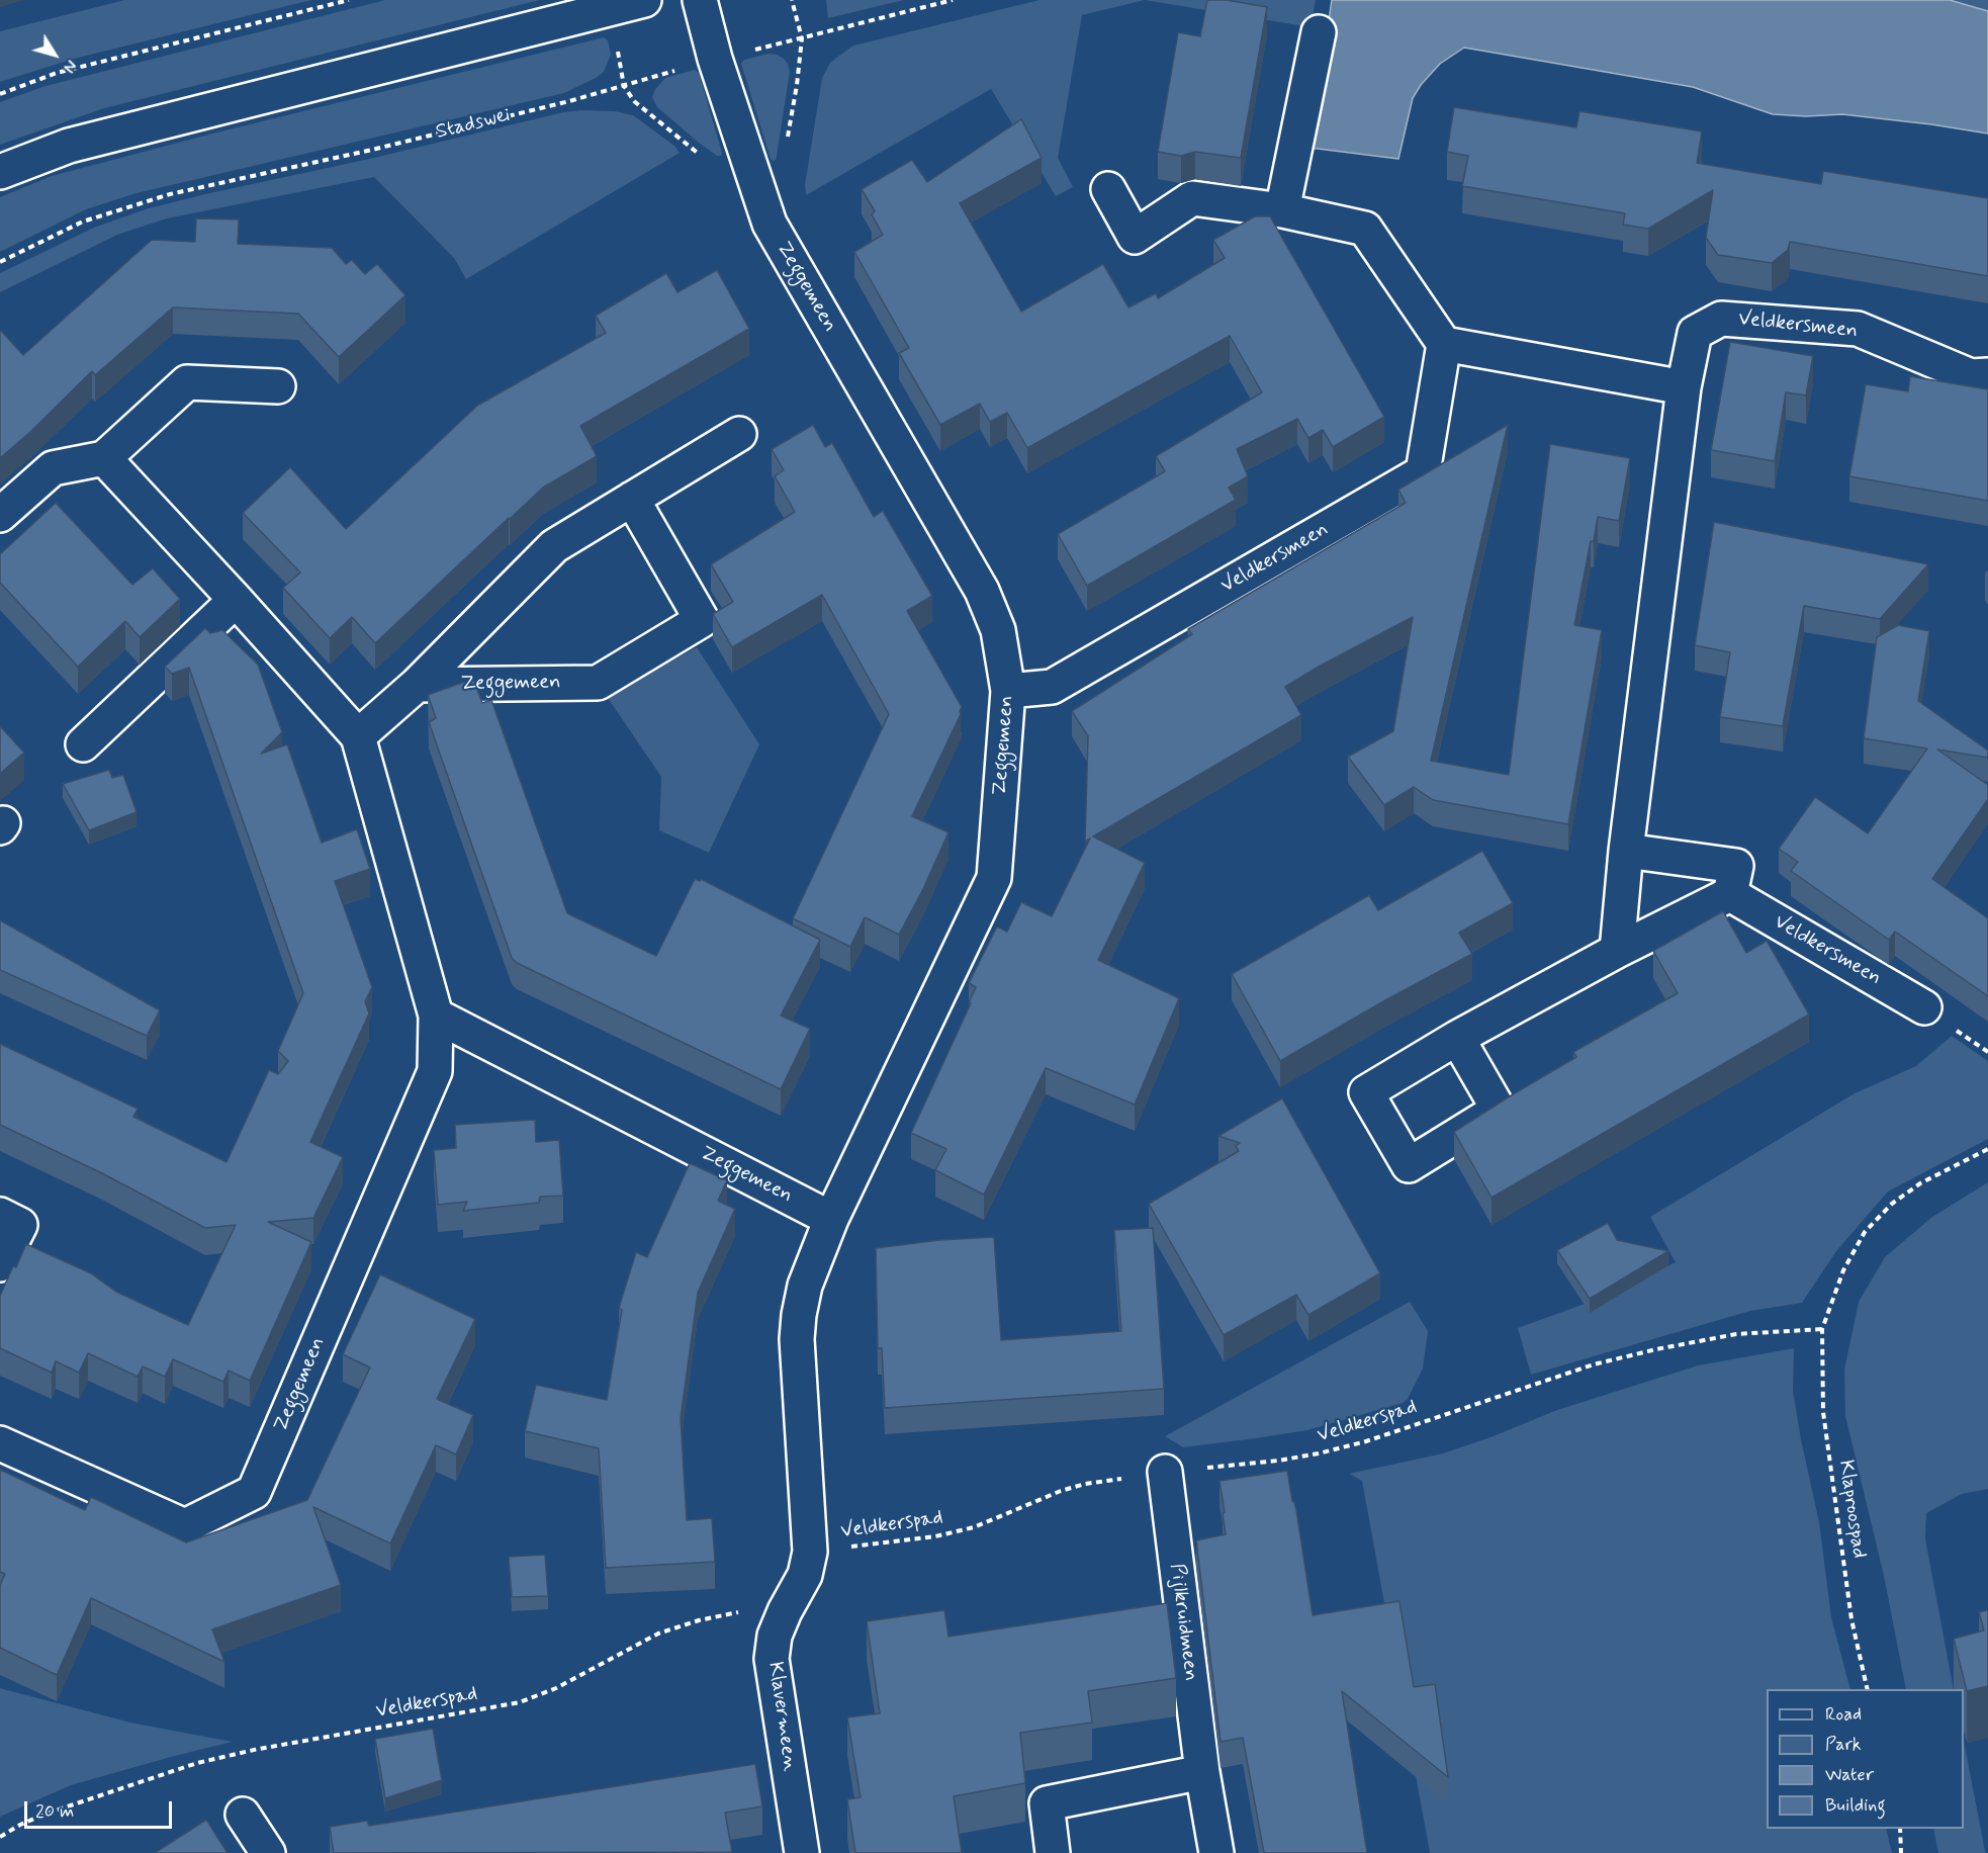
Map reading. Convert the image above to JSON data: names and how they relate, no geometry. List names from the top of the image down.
{
  "streets": {
    "street": [
      "Zeggemeen",
      "Veldkersmeen",
      "Pijlkruidmeen",
      "Klavermeen"
    ],
    "path": ["Stadswei", "Veldkerspad", "Klaproospad"]
  },
  "crossings": [
    ["Stadswei", "Zeggemeen"],
    ["Zeggemeen", "Veldkersmeen"],
    ["Zeggemeen", "Veldkerspad"],
    ["Zeggemeen", "Klavermeen"],
    ["Veldkerspad", "Klaproospad"],
    ["Veldkerspad", "Pijlkruidmeen"],
    ["Veldkerspad", "Klavermeen"]
  ],
  "legend": [
    "Road",
    "Park",
    "Water",
    "Building"
  ],
  "scale_bar": "20 m",
  "north": "bottom right"
}
